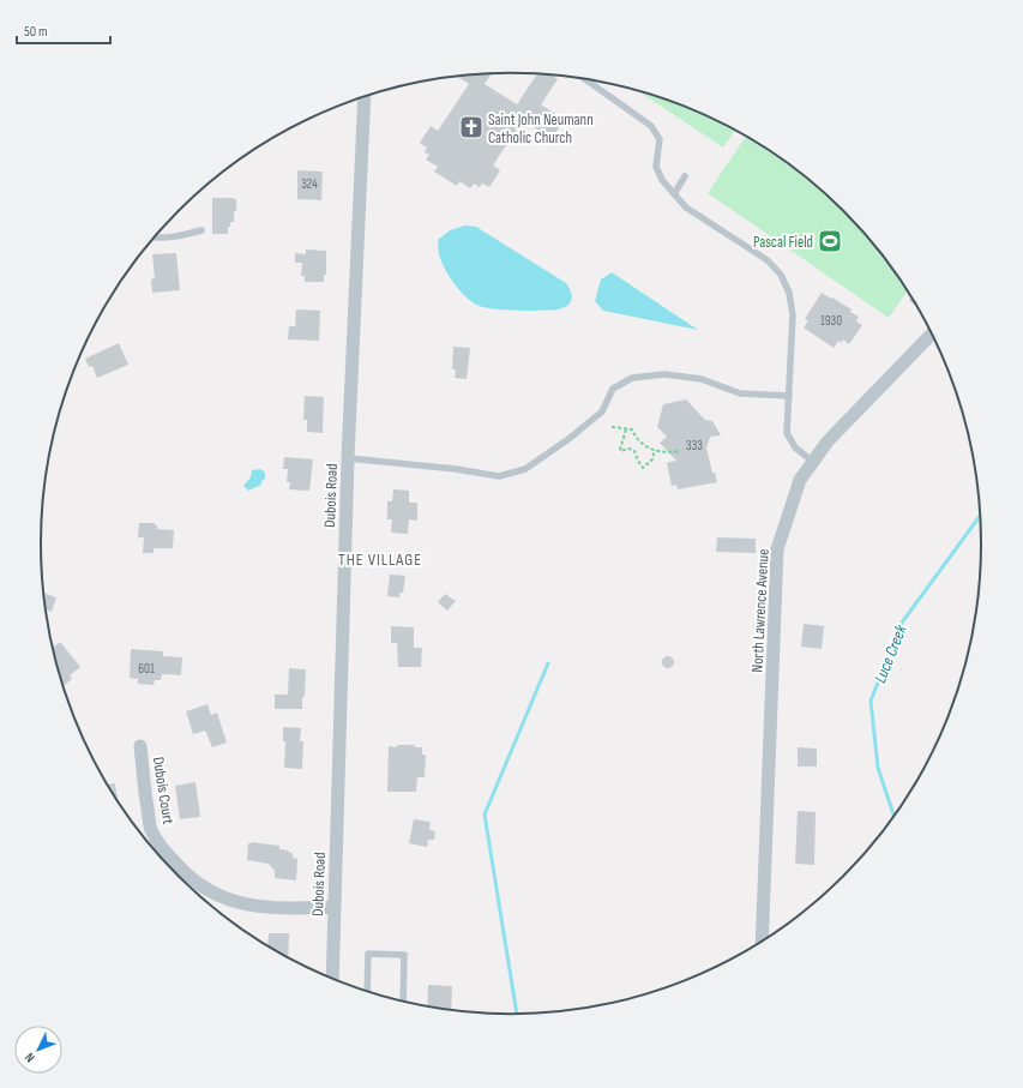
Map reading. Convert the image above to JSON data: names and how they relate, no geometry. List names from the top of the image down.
{
  "streets": {
    "street": ["Dubois Road", "North Lawrence Avenue", "Dubois Court"]
  },
  "crossings": [
    ["Dubois Road", "Dubois Court"]
  ],
  "districts": ["THE VILLAGE"],
  "water": ["Luce Creek"],
  "places": {
    "church": ["Saint John Neumann Catholic Church"],
    "sports": ["Pascal Field"]
  },
  "house_numbers": [
    "324",
    "1930",
    "333",
    "601"
  ],
  "scale_bar": "50 m",
  "north": "bottom left"
}
